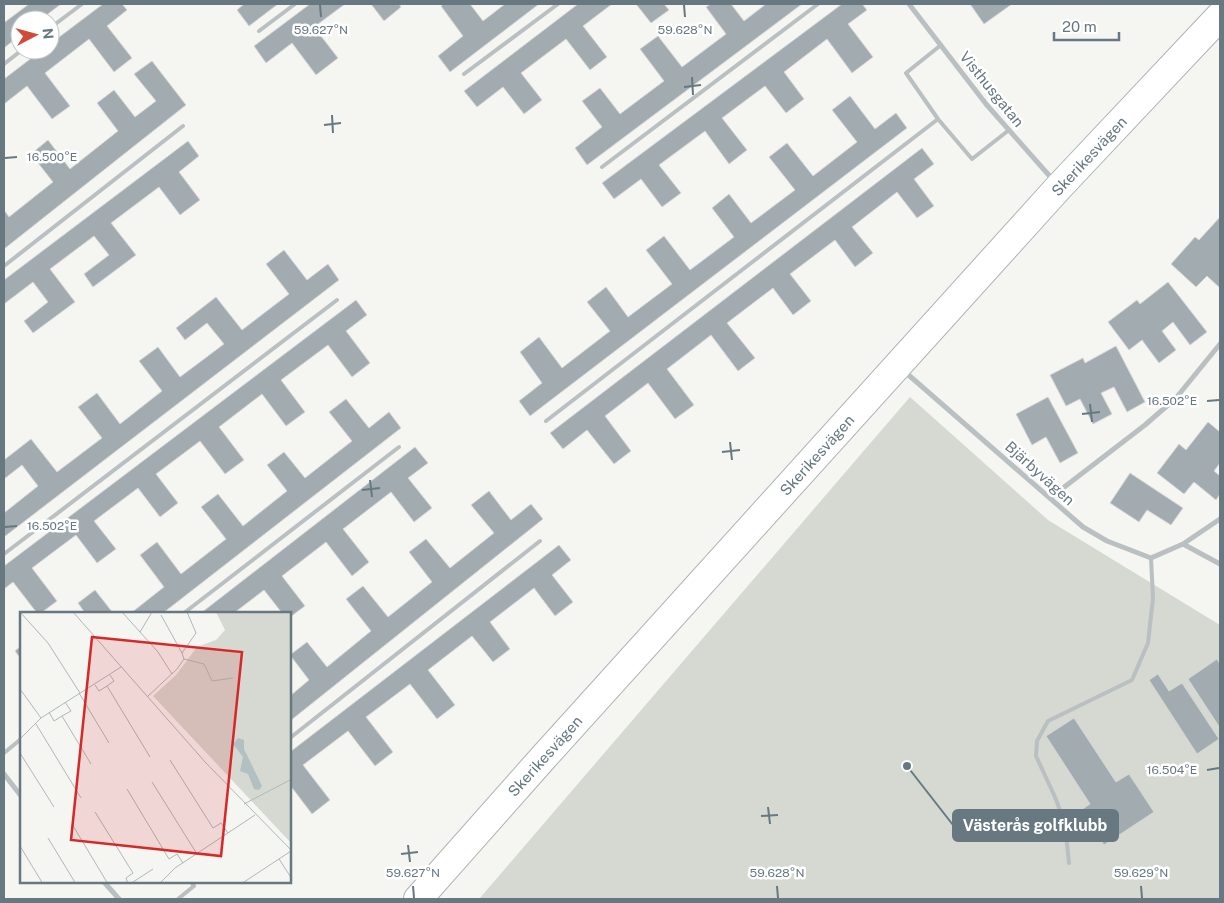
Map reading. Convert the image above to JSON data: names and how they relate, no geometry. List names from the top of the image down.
{
  "streets": {
    "street": ["Visthusgatan", "Skerikesvägen", "Bjärbyvägen"]
  },
  "crossings": [
    ["Visthusgatan", "Skerikesvägen"],
    ["Skerikesvägen", "Bjärbyvägen"]
  ],
  "places": ["Västerås golfklubb"],
  "scale_bar": "20 m",
  "north": "right",
  "coordinates": [
    "59.627°N",
    "59.628°N",
    "16.500°E",
    "16.502°E",
    "16.504°E",
    "59.629°N"
  ]
}
